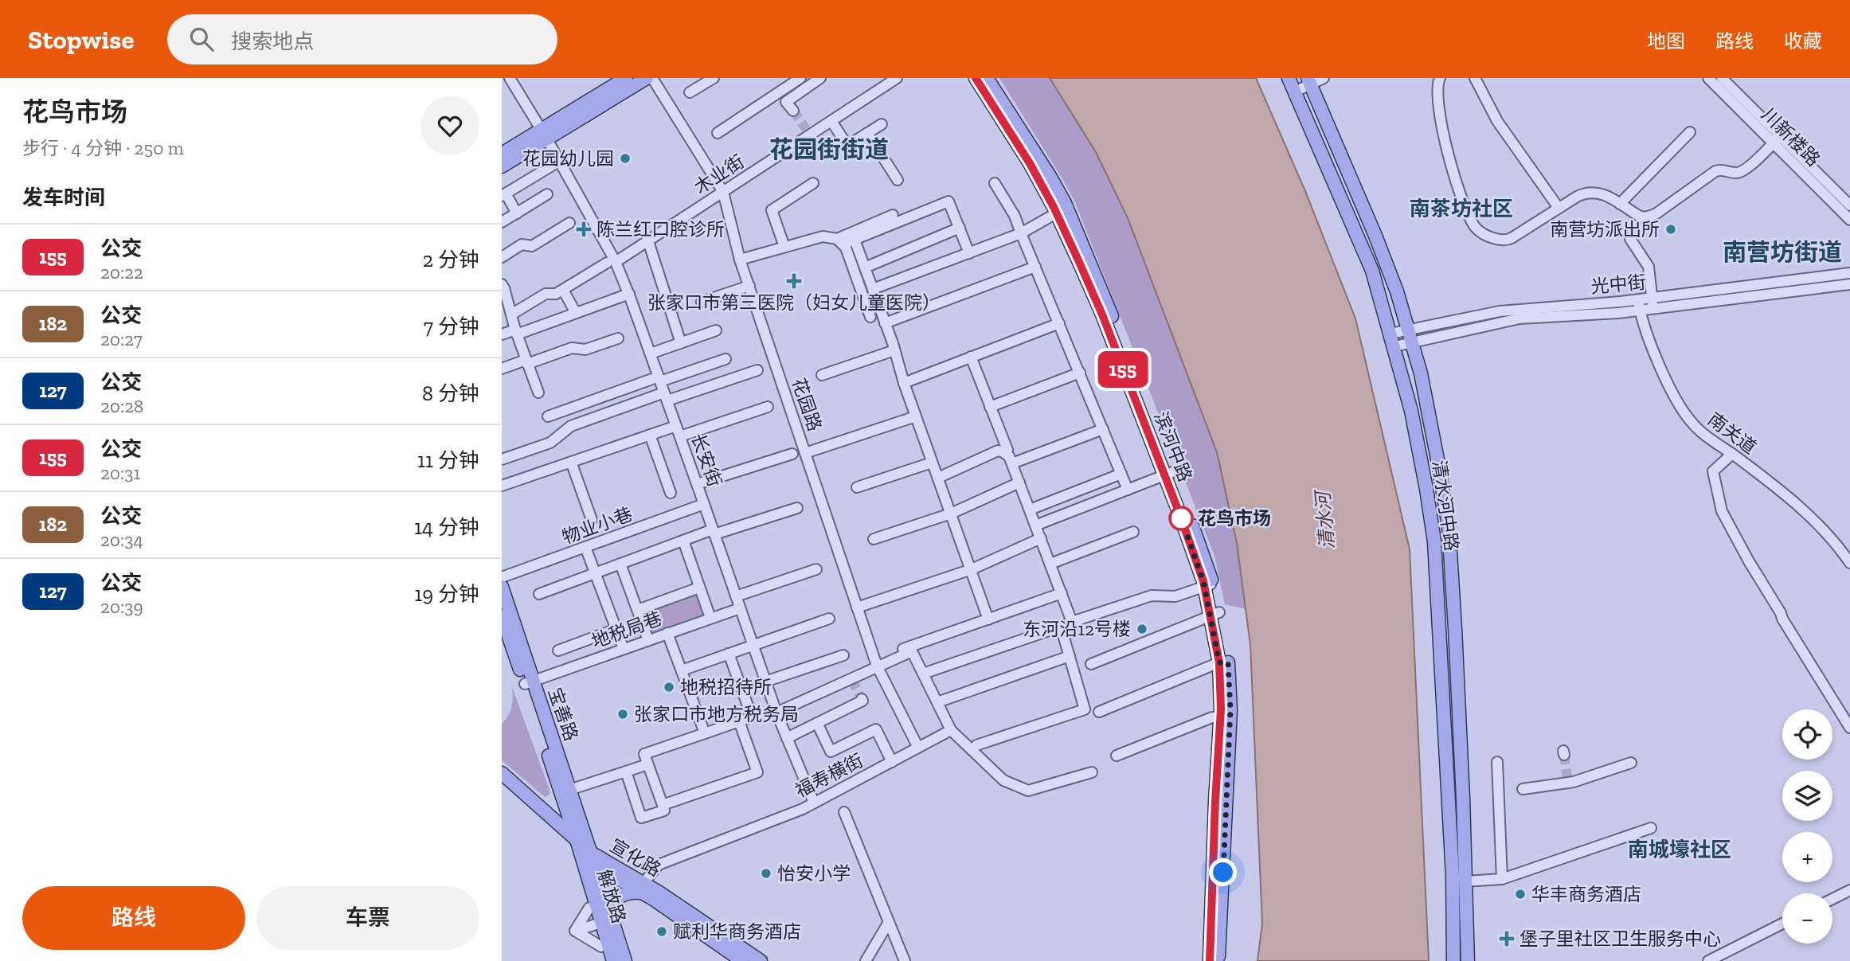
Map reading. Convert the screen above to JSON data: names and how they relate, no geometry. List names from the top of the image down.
{
  "streets": {
    "main road": [
      "滨河中路",
      "清水河中路",
      "宝善路",
      "宣化路",
      "解放路"
    ],
    "street": [
      "川新楼路",
      "木业街",
      "光中街",
      "花园路",
      "南关道",
      "长安街",
      "物业小巷",
      "地税局巷",
      "福寿横街"
    ]
  },
  "crossings": [
    ["木业街", "花园路"],
    ["木业街", "长安街"],
    ["光中街", "南关道"],
    ["光中街", "清水河中路"],
    ["花园路", "福寿横街"],
    ["长安街", "物业小巷"],
    ["长安街", "地税局巷"],
    ["长安街", "福寿横街"],
    ["地税局巷", "宝善路"],
    ["宝善路", "宣化路"],
    ["宝善路", "解放路"],
    ["福寿横街", "宣化路"],
    ["宣化路", "解放路"]
  ],
  "districts": [
    "花园街街道",
    "南茶坊社区",
    "南营坊街道",
    "南城壕社区"
  ],
  "water": ["清水河"],
  "places": {
    "other": [
      "花园幼儿园",
      "南营坊派出所",
      "花鸟市场",
      "东河沿12号楼",
      "地税招待所",
      "张家口市地方税务局",
      "怡安小学",
      "华丰商务酒店",
      "赋利华商务酒店"
    ],
    "health": ["陈兰红口腔诊所", "张家口市第三医院（妇女儿童医院）", "堡子里社区卫生服务中心"]
  },
  "lines": ["bus line 155"],
  "page": {
    "header": "Stopwise",
    "search": "搜索地点",
    "nav": ["地图", "路线", "收藏"],
    "heading": [
      ["花鸟市场", "步行 · 4 分钟 · 250 m"],
      "发车时间"
    ],
    "on_map": "155",
    "list": [
      {
        "mark": "155",
        "name": "公交",
        "note": "20:22",
        "value": "2 分钟"
      },
      {
        "mark": "182",
        "name": "公交",
        "note": "20:27",
        "value": "7 分钟"
      },
      {
        "mark": "127",
        "name": "公交",
        "note": "20:28",
        "value": "8 分钟"
      },
      {
        "mark": "155",
        "name": "公交",
        "note": "20:31",
        "value": "11 分钟"
      },
      {
        "mark": "182",
        "name": "公交",
        "note": "20:34",
        "value": "14 分钟"
      },
      {
        "mark": "127",
        "name": "公交",
        "note": "20:39",
        "value": "19 分钟"
      }
    ],
    "map_buttons": ["+", "−"],
    "buttons": ["路线", "车票"]
  }
}
